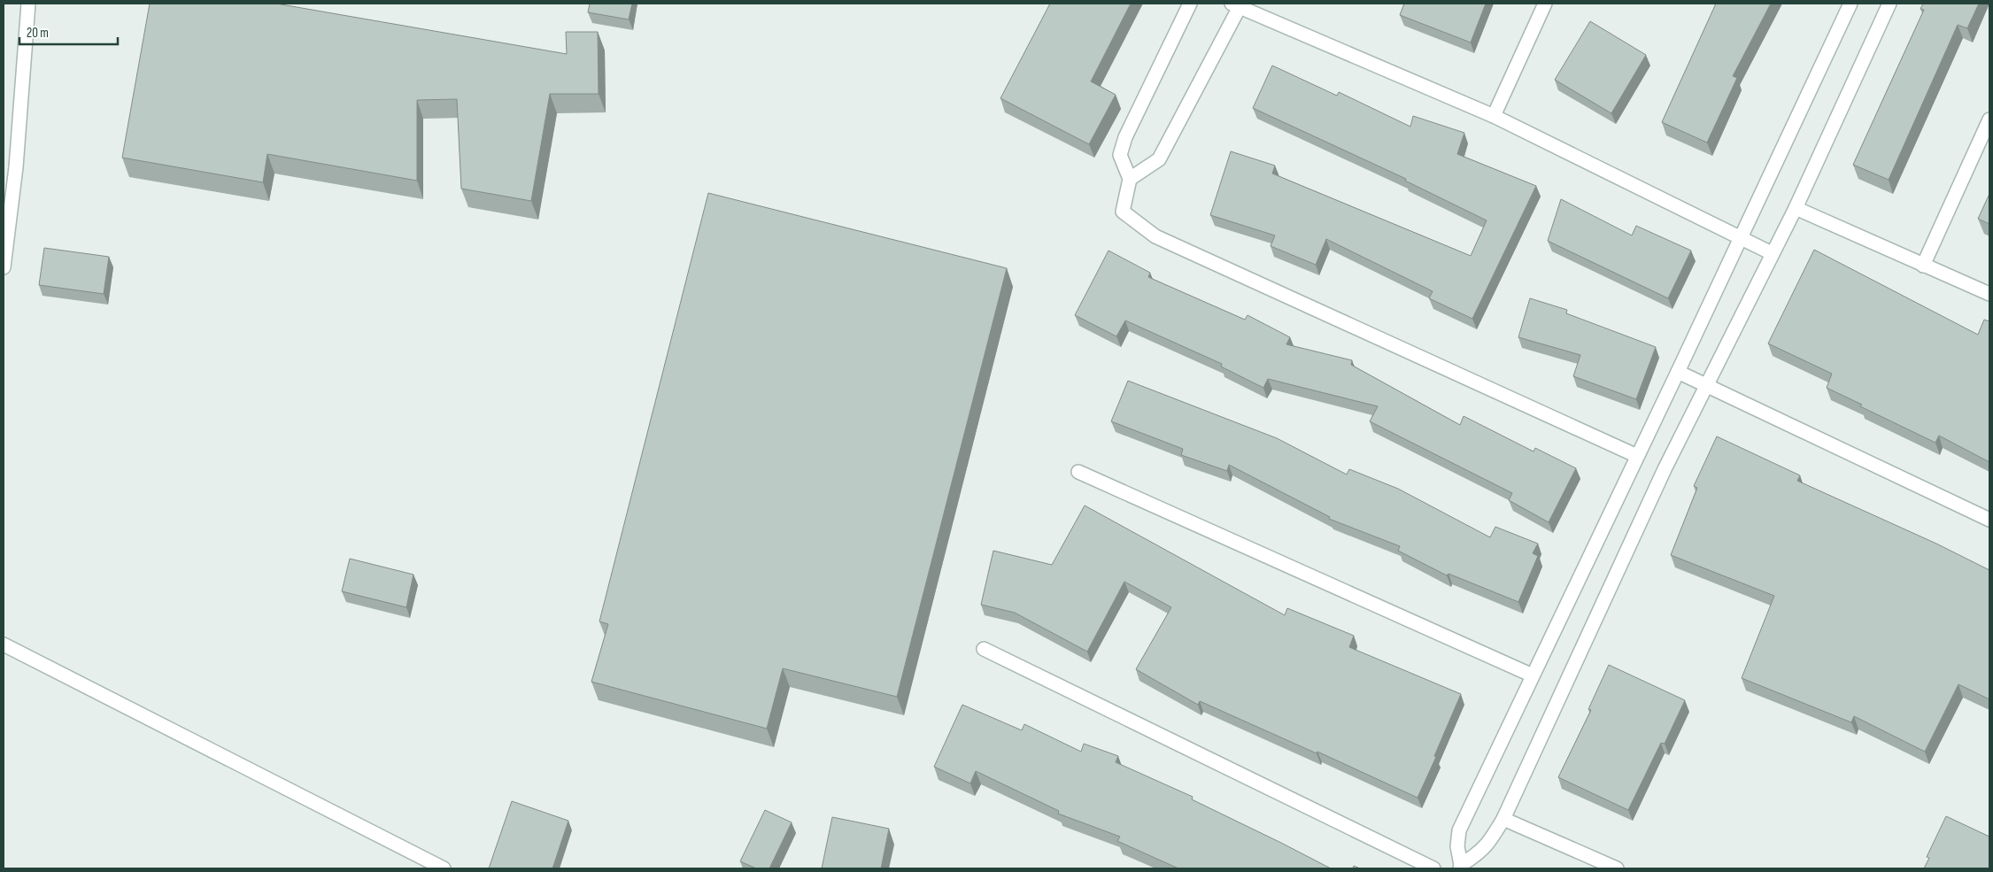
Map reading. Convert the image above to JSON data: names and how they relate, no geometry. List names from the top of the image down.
{
  "scale_bar": "20 m"
}
